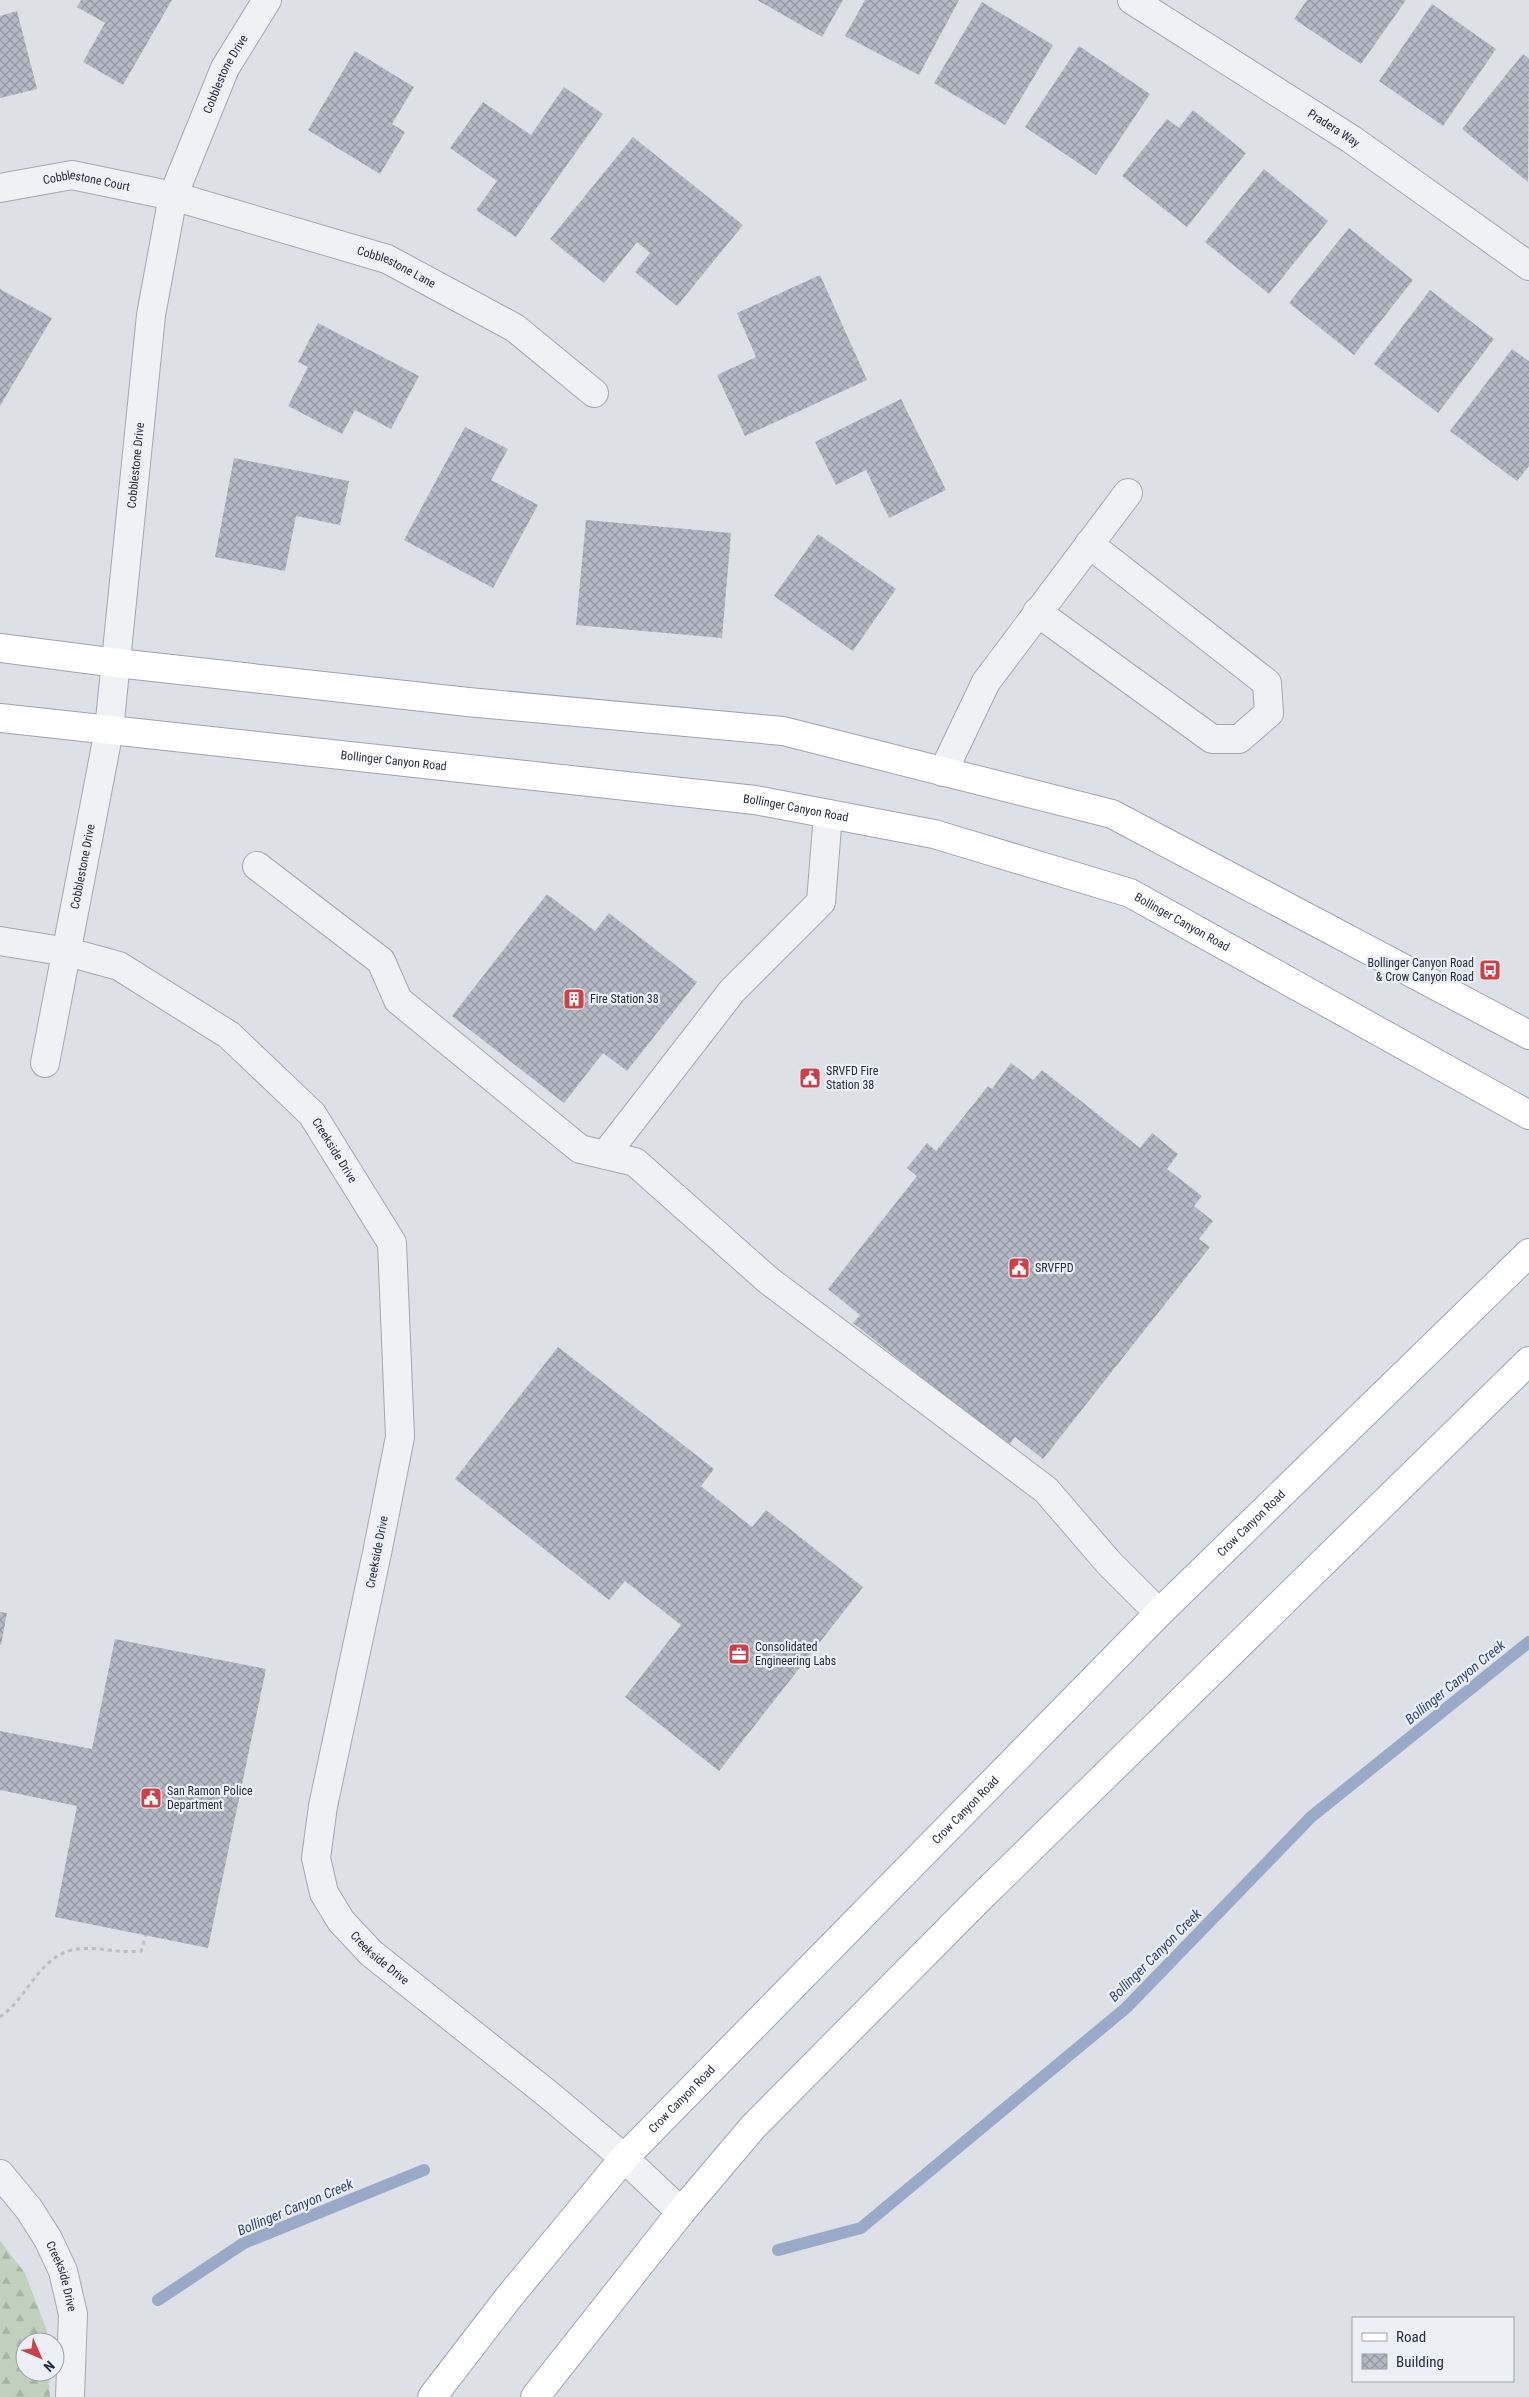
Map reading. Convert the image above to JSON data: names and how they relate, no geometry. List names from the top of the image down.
{
  "streets": {
    "main road": ["Bollinger Canyon Road", "Crow Canyon Road"],
    "street": [
      "Cobblestone Drive",
      "Pradera Way",
      "Cobblestone Court",
      "Cobblestone Lane",
      "Creekside Drive"
    ]
  },
  "crossings": [
    ["Cobblestone Drive", "Cobblestone Court"],
    ["Cobblestone Drive", "Cobblestone Lane"],
    ["Cobblestone Drive", "Bollinger Canyon Road"],
    ["Cobblestone Drive", "Creekside Drive"],
    ["Cobblestone Court", "Cobblestone Lane"],
    ["Creekside Drive", "Crow Canyon Road"]
  ],
  "water": ["Bollinger Canyon Creek"],
  "places": {
    "bus stop": ["Bollinger Canyon Road & Crow Canyon Road"],
    "building": ["Fire Station 38"],
    "public building": ["SRVFD Fire Station 38", "SRVFPD", "San Ramon Police Department"],
    "office": ["Consolidated Engineering Labs"]
  },
  "legend": ["Road", "Building"],
  "north": "bottom right"
}
